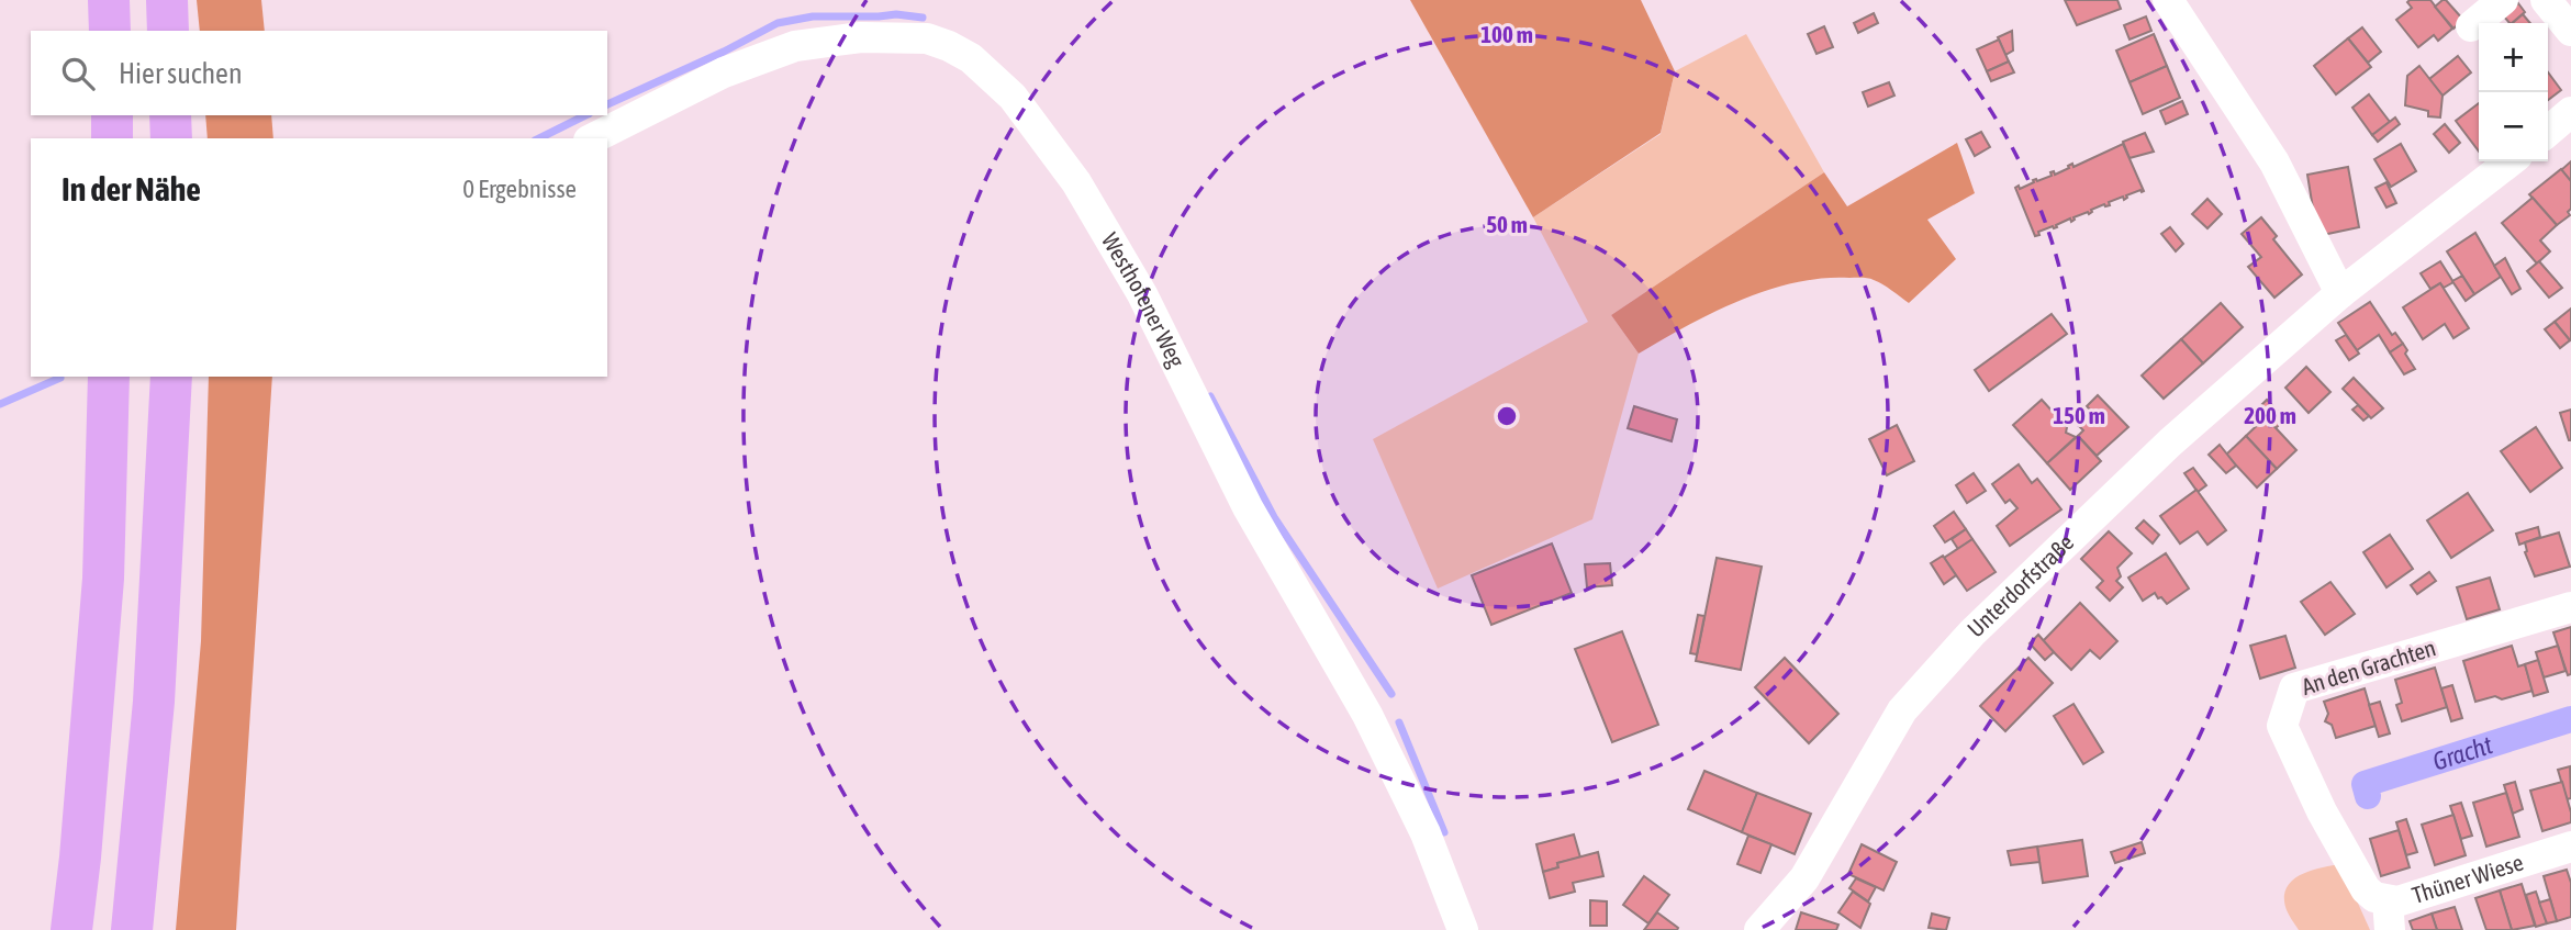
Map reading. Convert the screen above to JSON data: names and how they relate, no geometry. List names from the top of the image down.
{
  "streets": {
    "street": [
      "Westhofener Weg",
      "Unterdorfstraße",
      "An den Grachten",
      "Thüner Wiese"
    ]
  },
  "crossings": [
    ["An den Grachten", "Thüner Wiese"]
  ],
  "water": ["Gracht"],
  "page": {
    "map_buttons": ["+", "−"],
    "search": "Hier suchen",
    "heading": ["In der Nähe", "0 Ergebnisse"]
  },
  "rings": [
    "100 m",
    "50 m",
    "150 m",
    "200 m"
  ]
}
